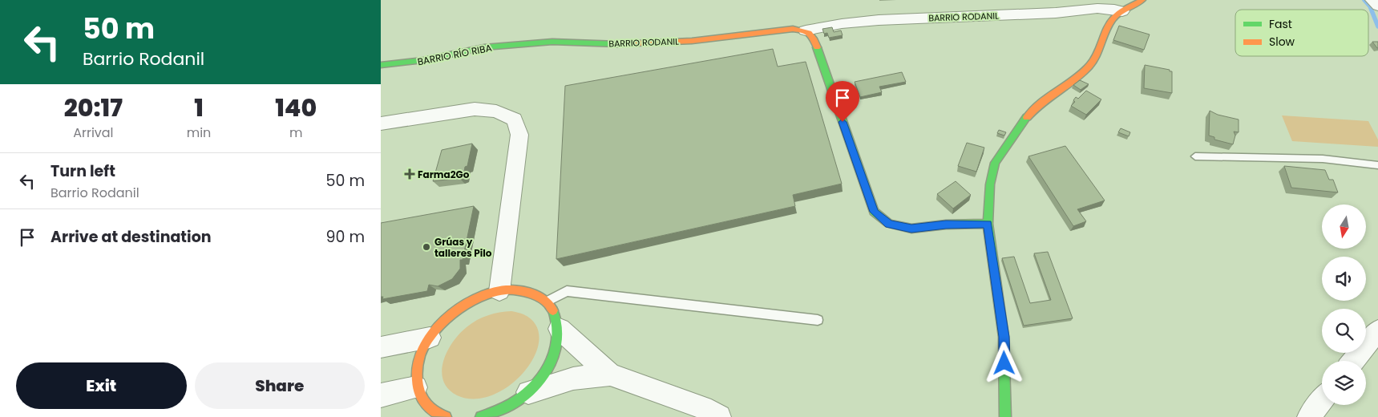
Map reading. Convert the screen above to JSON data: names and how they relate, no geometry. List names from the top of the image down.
{
  "streets": {
    "street": ["BARRIO RODANIL", "BARRIO RÍO RIBA"]
  },
  "crossings": [
    ["BARRIO RODANIL", "BARRIO RÍO RIBA"]
  ],
  "places": {
    "health": ["Farma2Go"],
    "other": ["Grúas y talleres Pilo"]
  },
  "legend": ["Fast", "Slow"],
  "north": "bottom",
  "page": {
    "turn": ["50 m", "Barrio Rodanil"],
    "eta": [
      "20:17",
      "Arrival",
      "1",
      "min",
      "140",
      "m"
    ],
    "list": [
      {
        "name": "Turn left",
        "note": "Barrio Rodanil",
        "value": "50 m"
      },
      {
        "name": "Arrive at destination",
        "value": "90 m"
      }
    ],
    "buttons": ["Exit", "Share"]
  }
}
